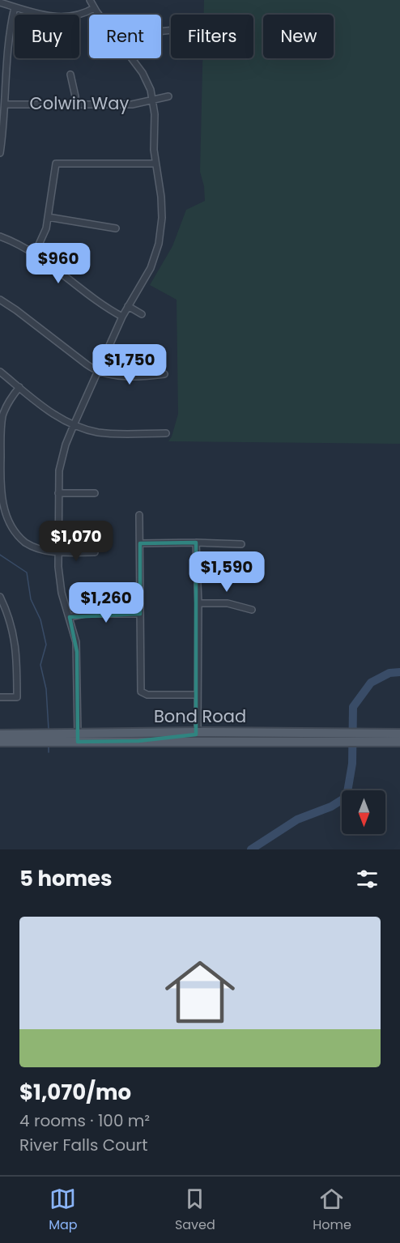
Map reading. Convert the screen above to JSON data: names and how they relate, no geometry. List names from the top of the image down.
{
  "streets": {
    "main road": ["Bond Road"],
    "street": ["Colwin Way"]
  },
  "north": "bottom",
  "page": {
    "chip": [
      "Buy",
      "Rent",
      "Filters",
      "New"
    ],
    "price": [
      "$960",
      "$1,750",
      "$1,070",
      "$1,590",
      "$1,260"
    ],
    "heading": "5 homes",
    "list": [
      {
        "name": "$1,070/mo",
        "note": "4 rooms · 100 m² · River Falls Court"
      }
    ],
    "tabs": ["Map", "Saved", "Home"]
  }
}
